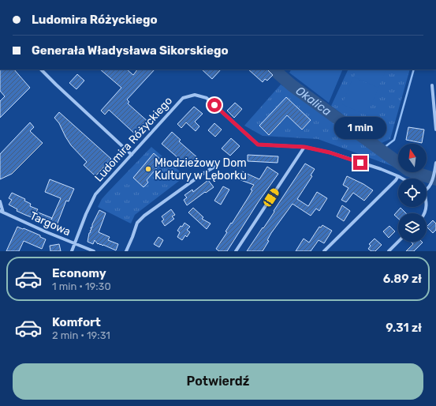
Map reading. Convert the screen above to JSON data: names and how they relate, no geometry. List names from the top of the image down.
{
  "streets": {
    "street": ["Ludomira Różyckiego", "Targowa"]
  },
  "crossings": [
    ["Ludomira Różyckiego", "Targowa"]
  ],
  "water": ["Okalica"],
  "places": ["Młodzieżowy Dom Kultury w Lęborku"],
  "north": "top",
  "page": {
    "banner": ["Ludomira Różyckiego", "Generała Władysława Sikorskiego"],
    "bubble": "1 min",
    "list": [
      {
        "name": "Economy",
        "note": "1 min · 19:30",
        "value": "6.89 zł"
      },
      {
        "name": "Komfort",
        "note": "2 min · 19:31",
        "value": "9.31 zł"
      }
    ],
    "buttons": "Potwierdź"
  }
}
